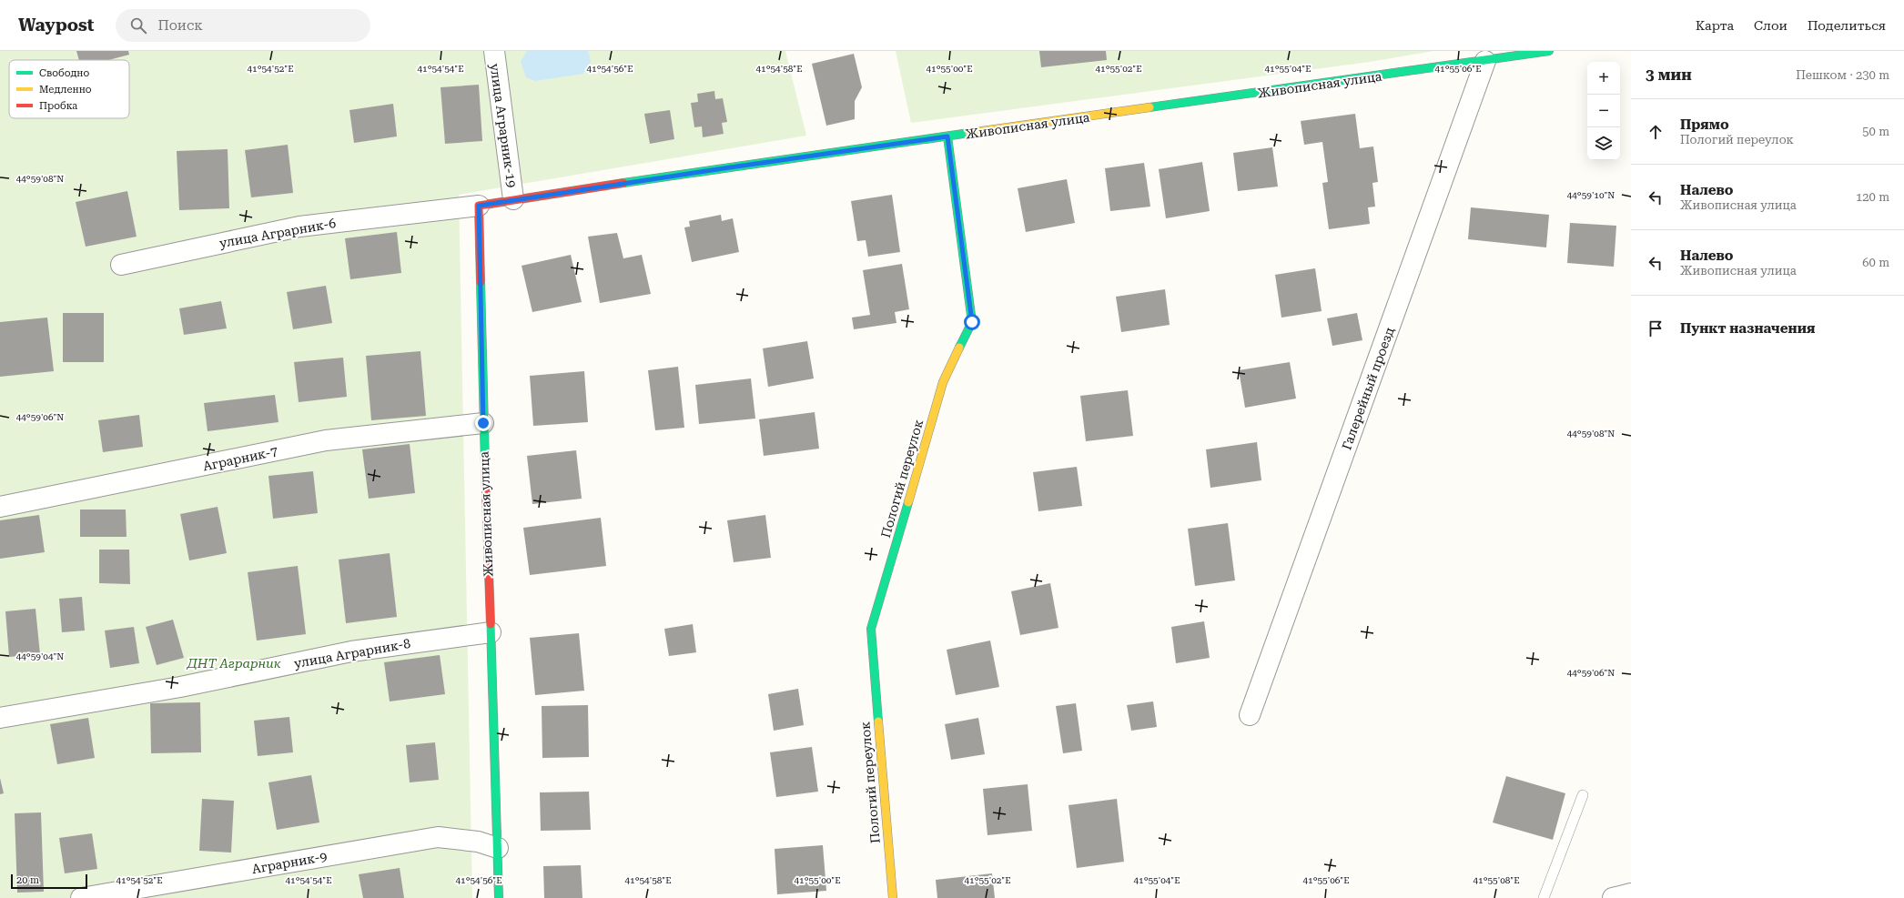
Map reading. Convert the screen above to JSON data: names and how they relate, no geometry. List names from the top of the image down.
{
  "streets": {
    "street": [
      "Живописная улица",
      "улица Аграрник-19",
      "улица Аграрник-6",
      "Галерейный проезд",
      "Аграрник-7",
      "Пологий переулок",
      "улица Аграрник-8",
      "Аграрник-9"
    ]
  },
  "crossings": [
    ["Живописная улица", "улица Аграрник-19"],
    ["Живописная улица", "улица Аграрник-6"],
    ["Живописная улица", "Галерейный проезд"],
    ["Живописная улица", "Аграрник-7"],
    ["Живописная улица", "Пологий переулок"],
    ["Живописная улица", "улица Аграрник-8"],
    ["Живописная улица", "Аграрник-9"]
  ],
  "parks": ["ДНТ Аграрник"],
  "legend": ["Свободно", "Медленно", "Пробка"],
  "scale_bar": "20 m",
  "page": {
    "header": "Waypost",
    "search": "Поиск",
    "nav": ["Карта", "Слои", "Поделиться"],
    "heading": ["3 мин", "Пешком · 230 m"],
    "map_buttons": ["+", "−"],
    "list": [
      ["Прямо", "Пологий переулок", "50 m"],
      ["Налево", "Живописная улица", "120 m"],
      ["Налево", "Живописная улица", "60 m"],
      "Пункт назначения"
    ],
    "scale": "20 m"
  },
  "coordinates": [
    "41°54'52\"E",
    "41°54'54\"E",
    "41°54'56\"E",
    "41°54'58\"E",
    "41°55'00\"E",
    "41°55'02\"E",
    "41°55'06\"E",
    "41°55'04\"E",
    "44°59'08\"N",
    "44°59'10\"N",
    "44°59'06\"N",
    "44°59'04\"N",
    "41°55'08\"E"
  ]
}
